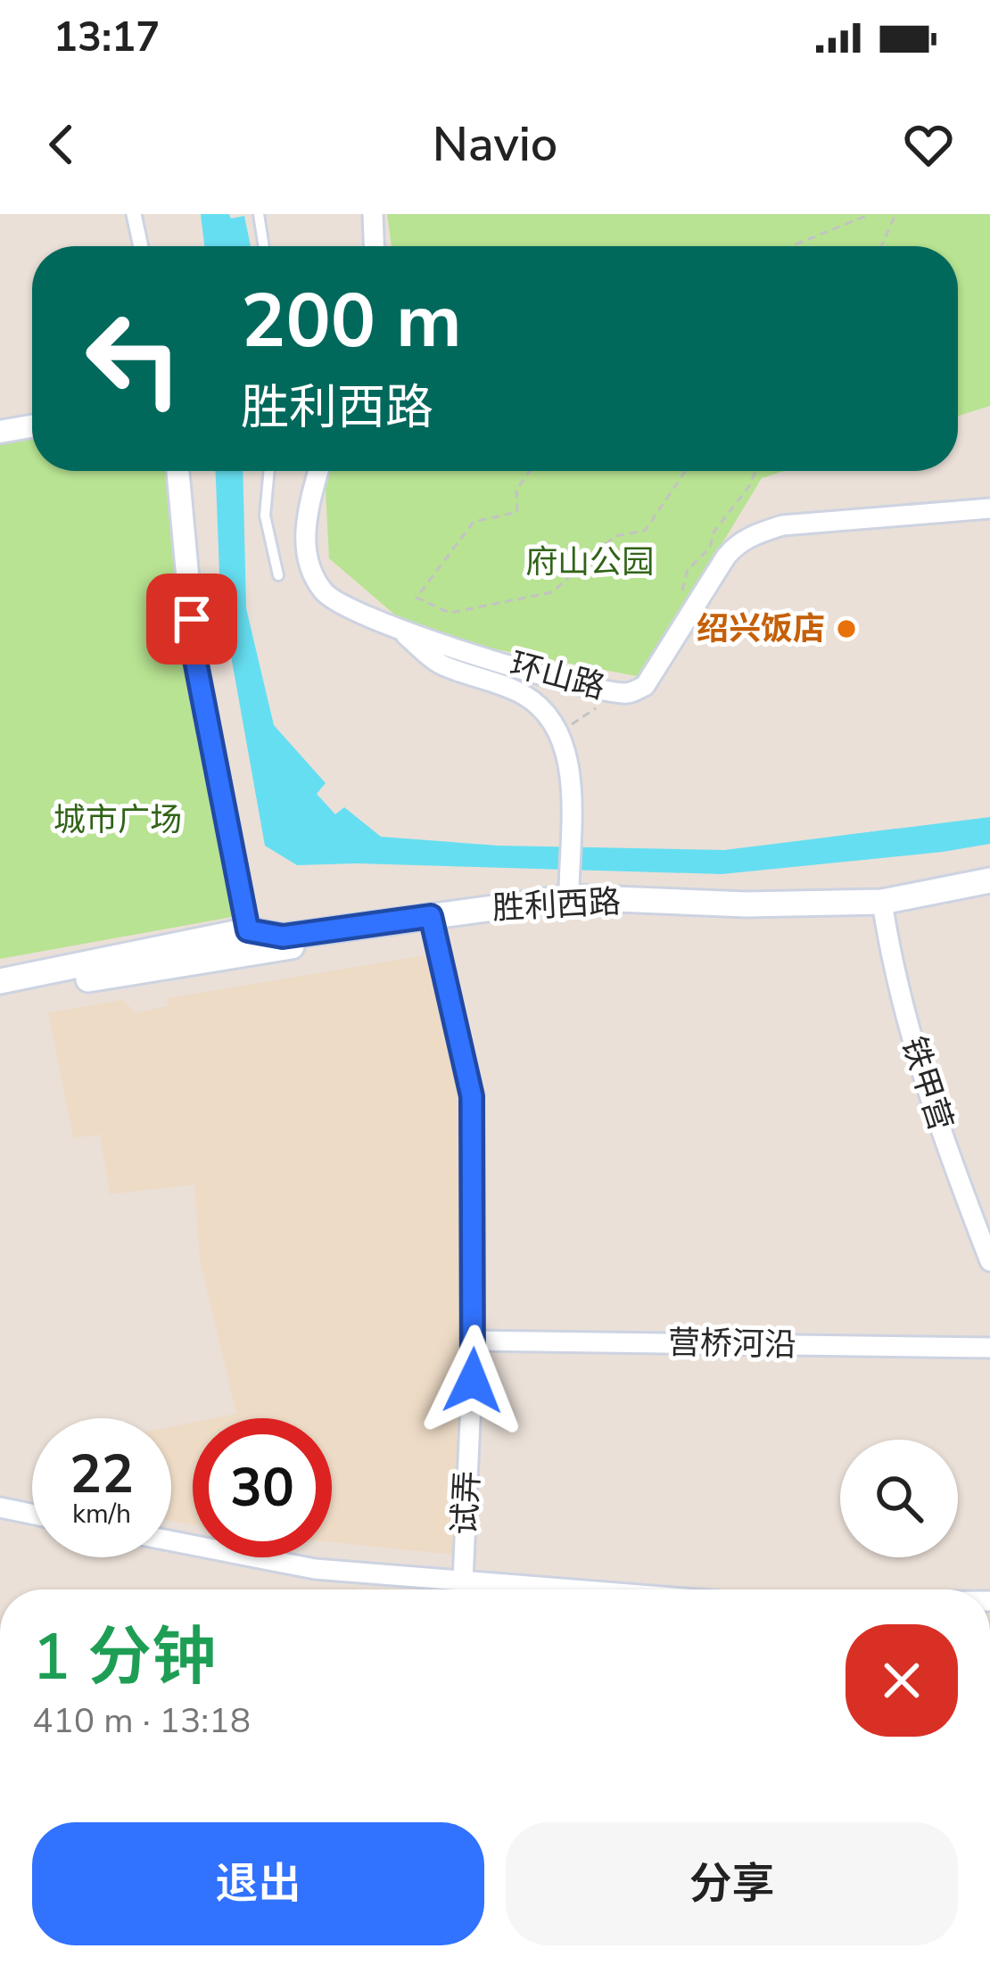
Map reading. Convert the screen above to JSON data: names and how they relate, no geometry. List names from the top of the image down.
{
  "streets": {
    "main road": ["胜利西路"],
    "street": [
      "环山路",
      "铁甲营",
      "营桥河沿",
      "试弄"
    ]
  },
  "crossings": [
    ["胜利西路", "铁甲营"],
    ["胜利西路", "试弄"],
    ["营桥河沿", "试弄"]
  ],
  "parks": ["府山公园", "城市广场"],
  "places": ["绍兴饭店"],
  "page": {
    "status": "13:17",
    "header": "Navio",
    "turn": ["200 m", "胜利西路"],
    "speed": "22 km/h",
    "limit": "30",
    "heading": ["1 分钟", "410 m · 13:18"],
    "buttons": ["退出", "分享"]
  }
}
